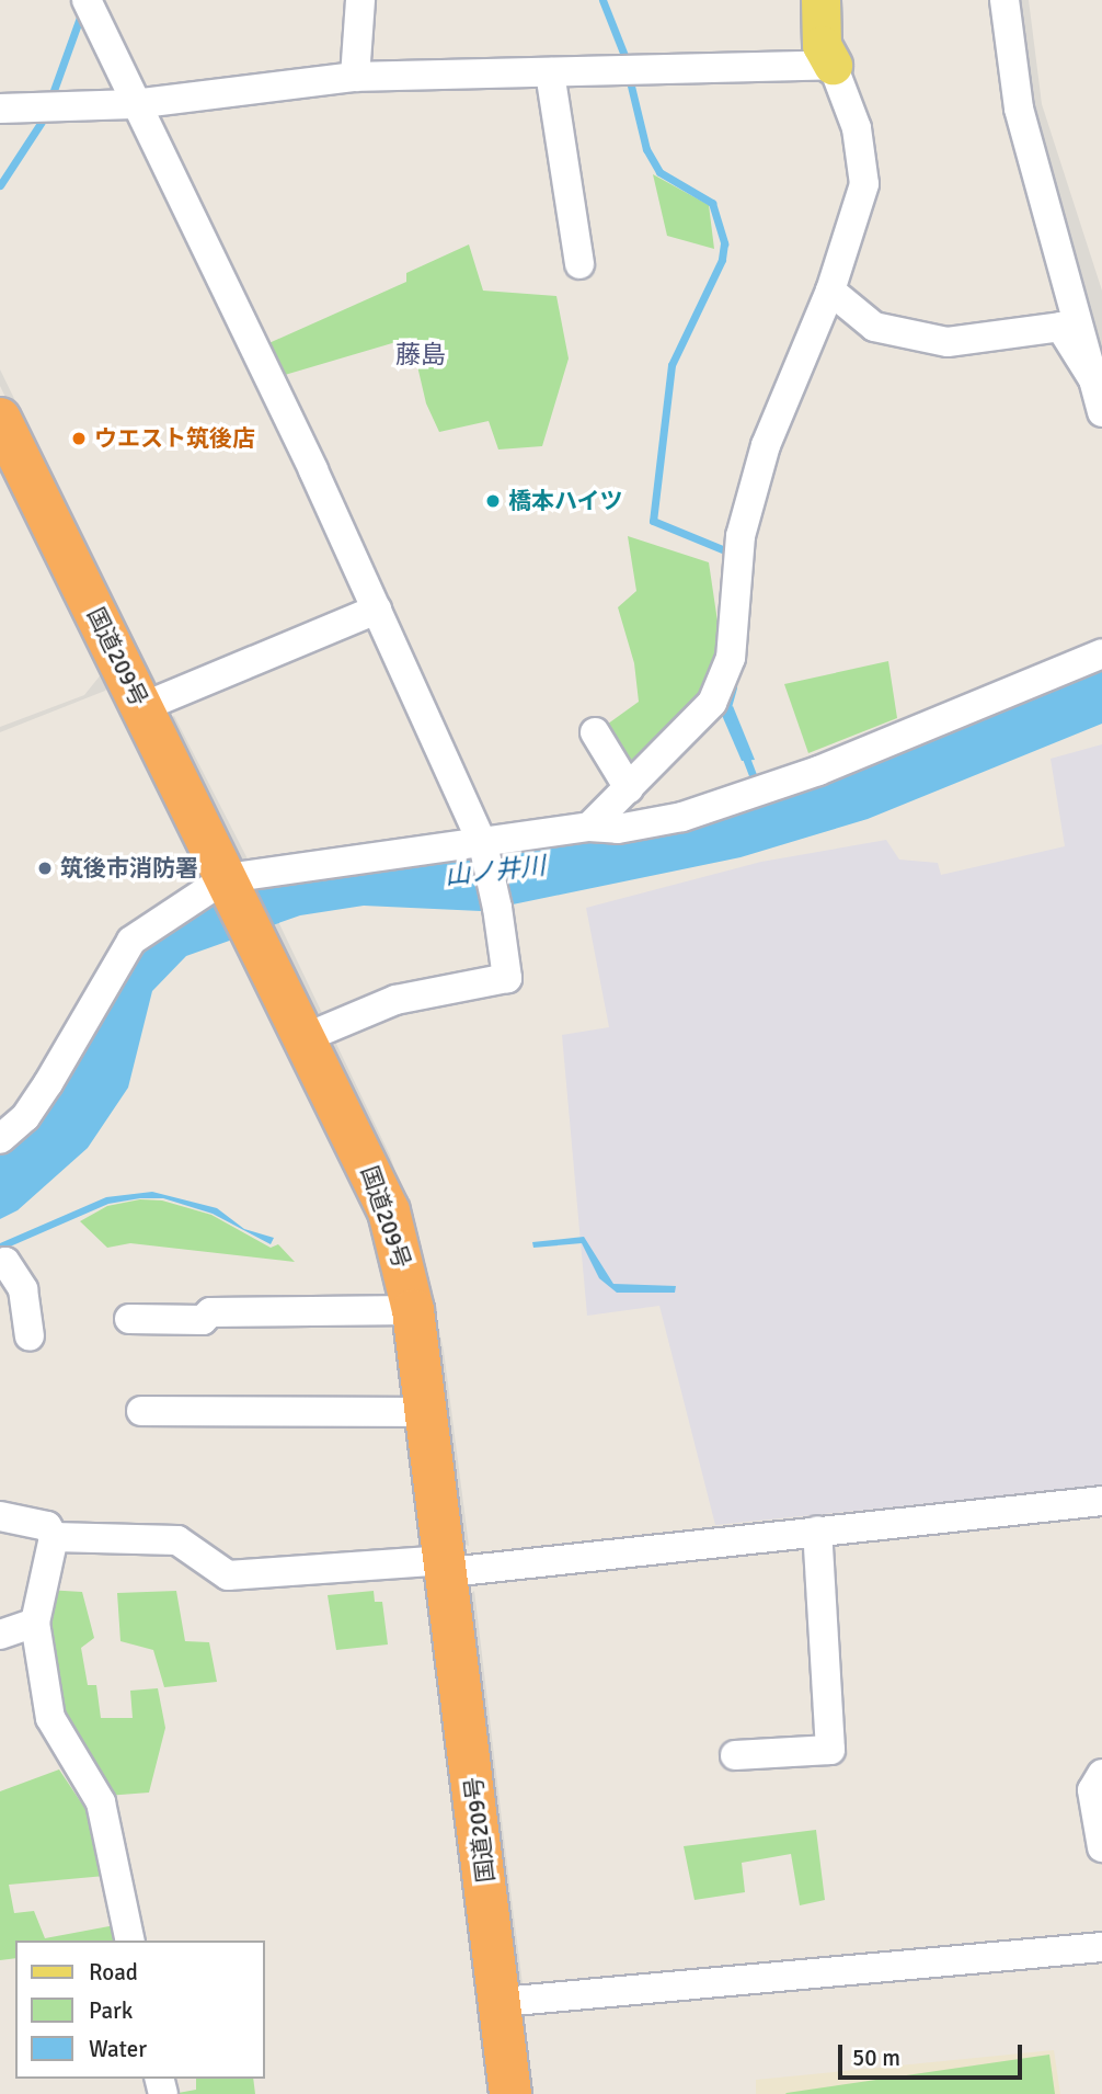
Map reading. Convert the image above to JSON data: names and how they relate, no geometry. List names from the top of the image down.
{
  "streets": {
    "highway": ["国道209号"]
  },
  "districts": ["藤島"],
  "water": ["山ノ井川"],
  "places": ["ウエスト筑後店", "橋本ハイツ", "筑後市消防署"],
  "legend": ["Road", "Park", "Water"],
  "scale_bar": "50 m"
}
